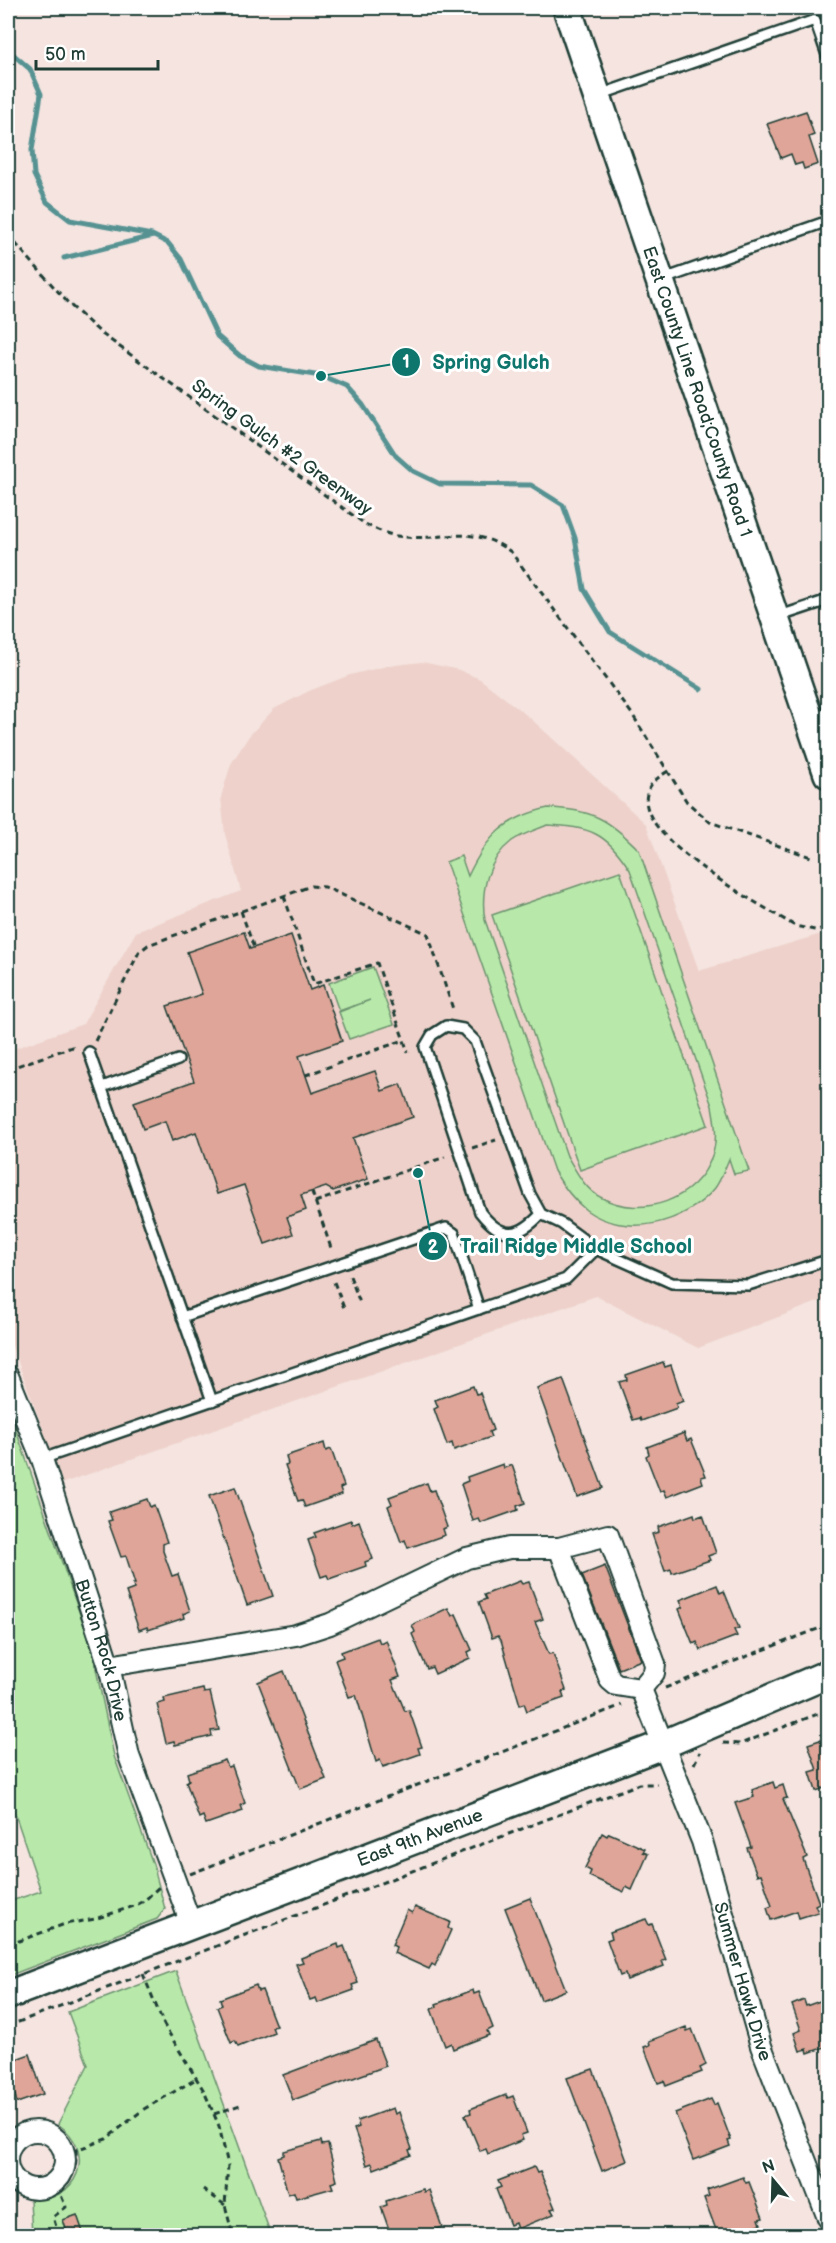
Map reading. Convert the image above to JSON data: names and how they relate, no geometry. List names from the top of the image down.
{
  "streets": {
    "main road": ["East County Line Road;County Road 1", "East 9th Avenue"],
    "street": ["Button Rock Drive", "Summer Hawk Drive"],
    "path": ["Spring Gulch #2 Greenway"]
  },
  "crossings": [
    ["Button Rock Drive", "East 9th Avenue"],
    ["East 9th Avenue", "Summer Hawk Drive"]
  ],
  "places": ["Spring Gulch", "Trail Ridge Middle School"],
  "scale_bar": "50 m",
  "north": "top"
}
